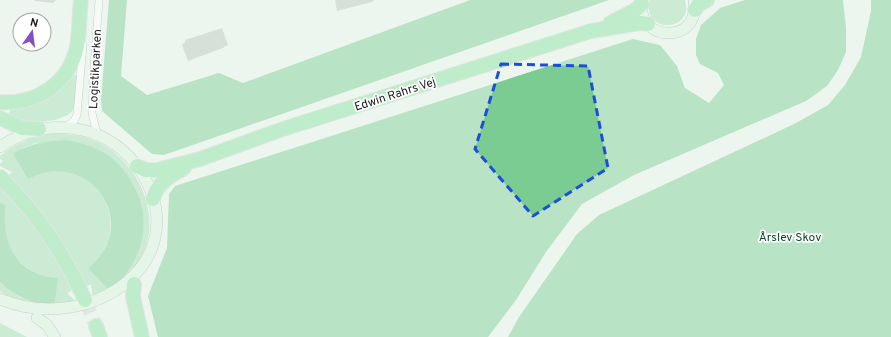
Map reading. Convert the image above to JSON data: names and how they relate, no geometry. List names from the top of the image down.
{
  "streets": {
    "highway": ["Edwin Rahrs Vej"],
    "street": ["Logistikparken"]
  },
  "parks": ["Årslev Skov"],
  "north": "top"
}
